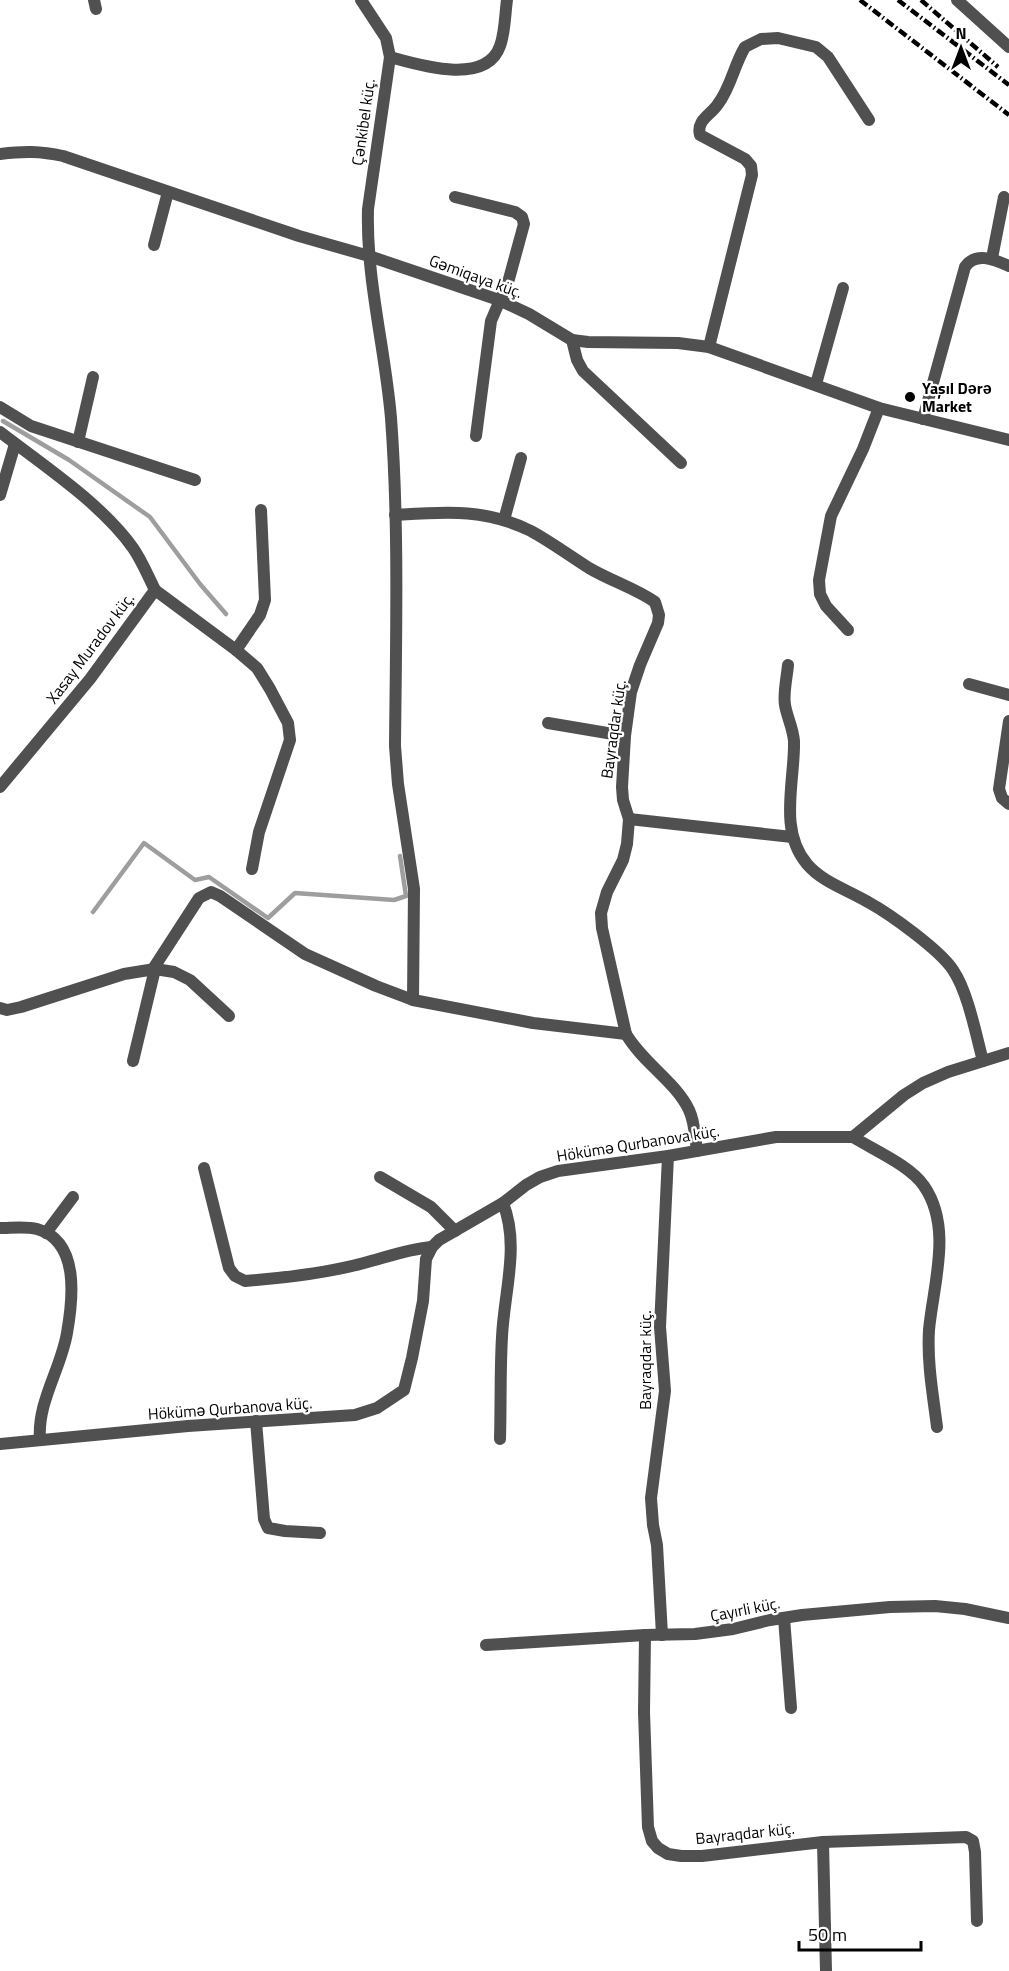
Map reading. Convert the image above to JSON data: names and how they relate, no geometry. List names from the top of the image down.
{
  "streets": {
    "street": [
      "Çənkibel küç.",
      "Gəmiqaya küç.",
      "Xasay Muradov küç.",
      "Bayraqdar küç.",
      "Hökümə Qurbanova küç.",
      "Çayırli küç."
    ]
  },
  "crossings": [
    ["Çənkibel küç.", "Gəmiqaya küç."],
    ["Çənkibel küç.", "Bayraqdar küç."],
    ["Bayraqdar küç.", "Hökümə Qurbanova küç."],
    ["Bayraqdar küç.", "Çayırli küç."]
  ],
  "places": ["Yaşıl Dərə Market"],
  "scale_bar": "50 m",
  "north": "top"
}
